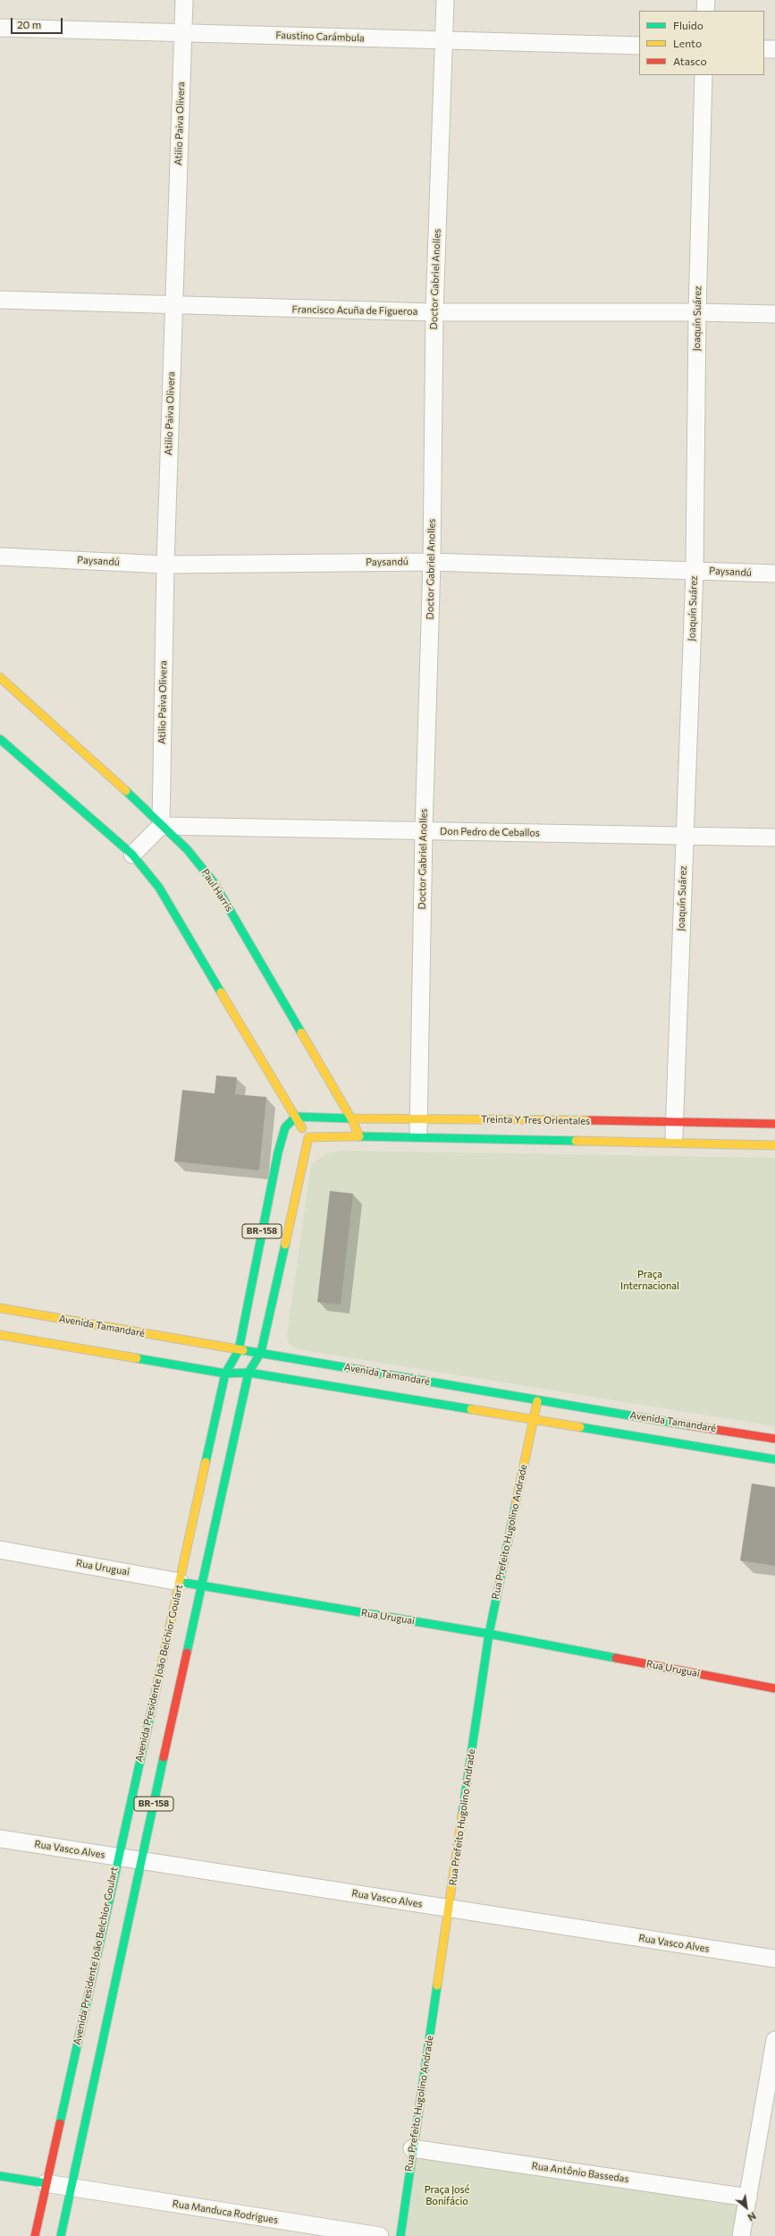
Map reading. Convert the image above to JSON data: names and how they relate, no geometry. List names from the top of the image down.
{
  "streets": {
    "main road": [
      "Paul Harris",
      "Treinta Y Tres Orientales",
      "BR-158",
      "Avenida Tamandaré",
      "Rua Prefeito Hugolino Andrade",
      "Rua Uruguai",
      "Avenida Presidente João Belchior Goulart"
    ],
    "street": [
      "Faustino Carámbula",
      "Atilio Paiva Olivera",
      "Doctor Gabriel Anolles",
      "Francisco Acuña de Figueroa",
      "Joaquín Suárez",
      "Paysandú",
      "Don Pedro de Ceballos",
      "Rua Vasco Alves",
      "Rua Antônio Bassedas",
      "Rua Manduca Rodrigues"
    ]
  },
  "crossings": [
    ["Faustino Carámbula", "Atilio Paiva Olivera"],
    ["Faustino Carámbula", "Doctor Gabriel Anolles"],
    ["Atilio Paiva Olivera", "Francisco Acuña de Figueroa"],
    ["Atilio Paiva Olivera", "Paysandú"],
    ["Atilio Paiva Olivera", "Don Pedro de Ceballos"],
    ["Atilio Paiva Olivera", "Paul Harris"],
    ["Doctor Gabriel Anolles", "Francisco Acuña de Figueroa"],
    ["Doctor Gabriel Anolles", "Paysandú"],
    ["Doctor Gabriel Anolles", "Don Pedro de Ceballos"],
    ["Doctor Gabriel Anolles", "Treinta Y Tres Orientales"],
    ["Francisco Acuña de Figueroa", "Joaquín Suárez"],
    ["Joaquín Suárez", "Paysandú"],
    ["Joaquín Suárez", "Don Pedro de Ceballos"],
    ["Joaquín Suárez", "Treinta Y Tres Orientales"],
    ["Don Pedro de Ceballos", "Paul Harris"],
    ["Paul Harris", "Treinta Y Tres Orientales"],
    ["Treinta Y Tres Orientales", "BR-158"],
    ["Treinta Y Tres Orientales", "Avenida Presidente João Belchior Goulart"],
    ["BR-158", "Avenida Tamandaré"],
    ["BR-158", "Rua Uruguai"],
    ["BR-158", "Rua Vasco Alves"],
    ["BR-158", "Rua Manduca Rodrigues"],
    ["Avenida Tamandaré", "Rua Prefeito Hugolino Andrade"],
    ["Avenida Tamandaré", "Avenida Presidente João Belchior Goulart"],
    ["Rua Prefeito Hugolino Andrade", "Rua Uruguai"],
    ["Rua Prefeito Hugolino Andrade", "Rua Vasco Alves"],
    ["Rua Prefeito Hugolino Andrade", "Rua Antônio Bassedas"],
    ["Rua Uruguai", "Avenida Presidente João Belchior Goulart"],
    ["Avenida Presidente João Belchior Goulart", "Rua Vasco Alves"],
    ["Avenida Presidente João Belchior Goulart", "Rua Manduca Rodrigues"]
  ],
  "parks": ["Praça Internacional", "Praça José Bonifácio"],
  "legend": ["Fluido", "Lento", "Atasco"],
  "scale_bar": "20 m",
  "north": "bottom right"
}
